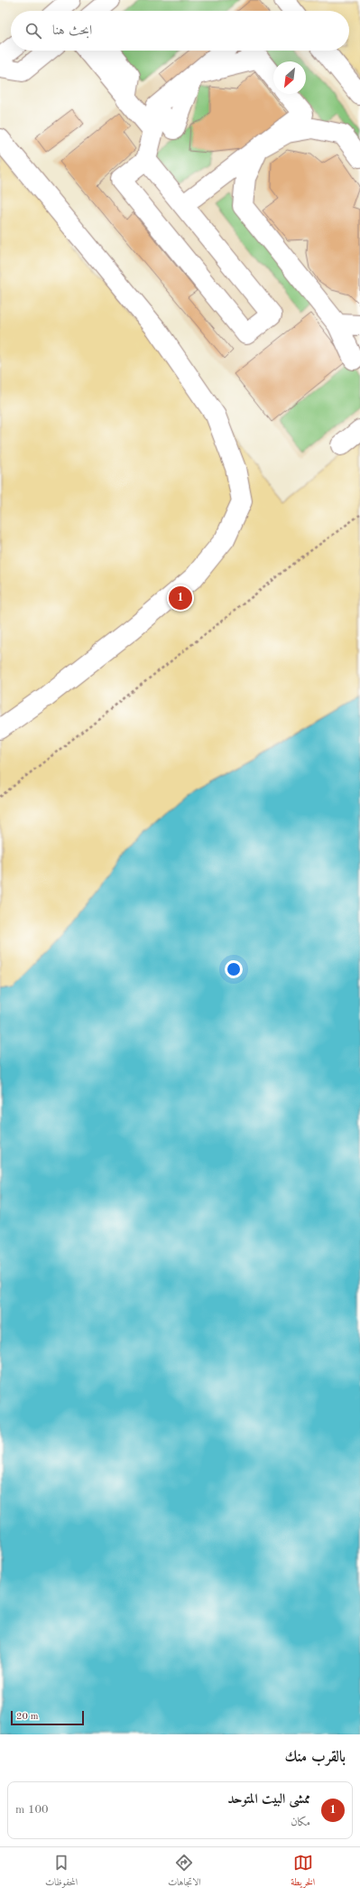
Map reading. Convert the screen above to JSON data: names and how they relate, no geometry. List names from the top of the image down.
{
  "scale_bar": "20 m",
  "north": "bottom left",
  "page": {
    "search": "ابحث هنا",
    "pins": "1",
    "scale": "20 m",
    "heading": "بالقرب منك",
    "list": [
      {
        "mark": "1",
        "name": "ممشى البيت المتوحد",
        "note": "مكان",
        "value": "100 m"
      }
    ],
    "nav": ["الخريطة", "الاتجاهات", "المحفوظات"]
  }
}
